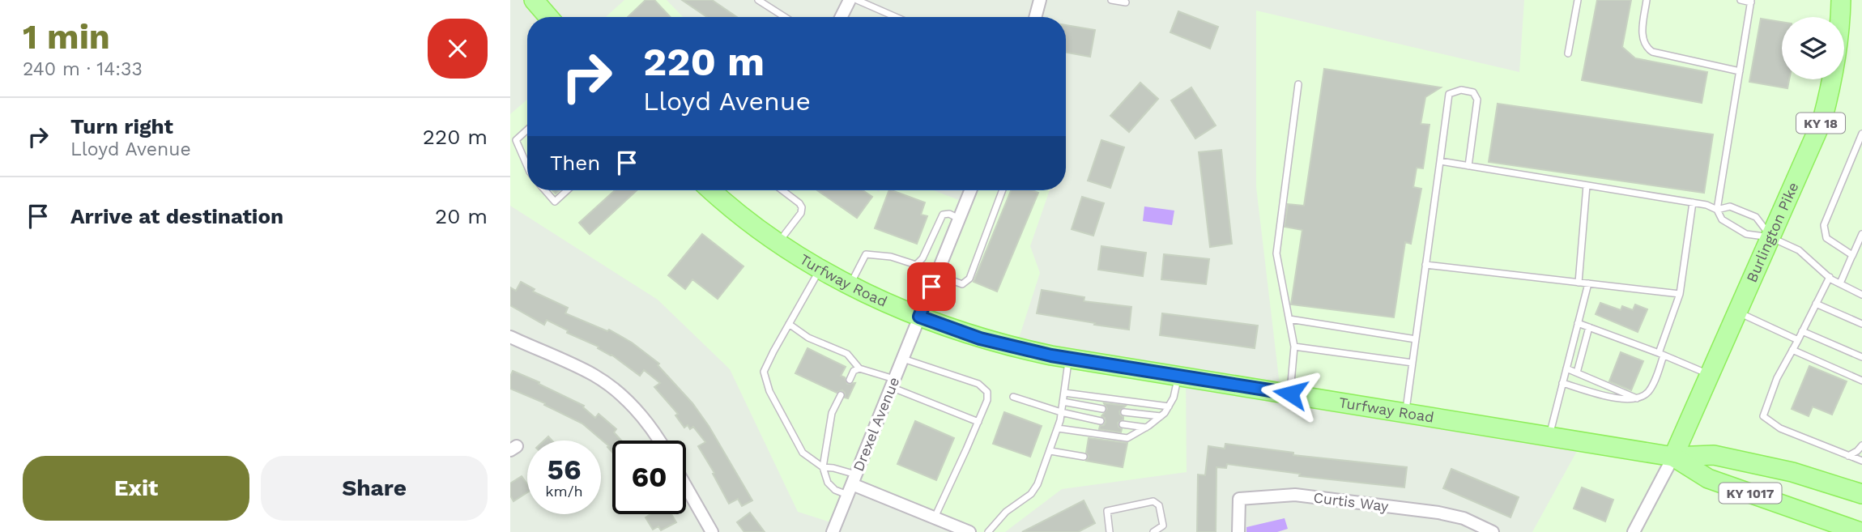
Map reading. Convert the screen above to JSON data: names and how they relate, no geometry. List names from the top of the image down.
{
  "streets": {
    "main road": [
      "KY 18",
      "Burlington Pike",
      "Turfway Road",
      "KY 1017"
    ],
    "street": ["Drexel Avenue", "Curtis Way"]
  },
  "crossings": [
    ["Burlington Pike", "Turfway Road"],
    ["Turfway Road", "Drexel Avenue"]
  ],
  "page": {
    "heading": ["1 min", "240 m · 14:33"],
    "turn": ["220 m", "Lloyd Avenue"],
    "list": [
      {
        "name": "Turn right",
        "note": "Lloyd Avenue",
        "value": "220 m"
      },
      {
        "name": "Arrive at destination",
        "value": "20 m"
      }
    ],
    "then": "Then",
    "speed": "56 km/h",
    "limit": "60",
    "buttons": ["Exit", "Share"]
  }
}
